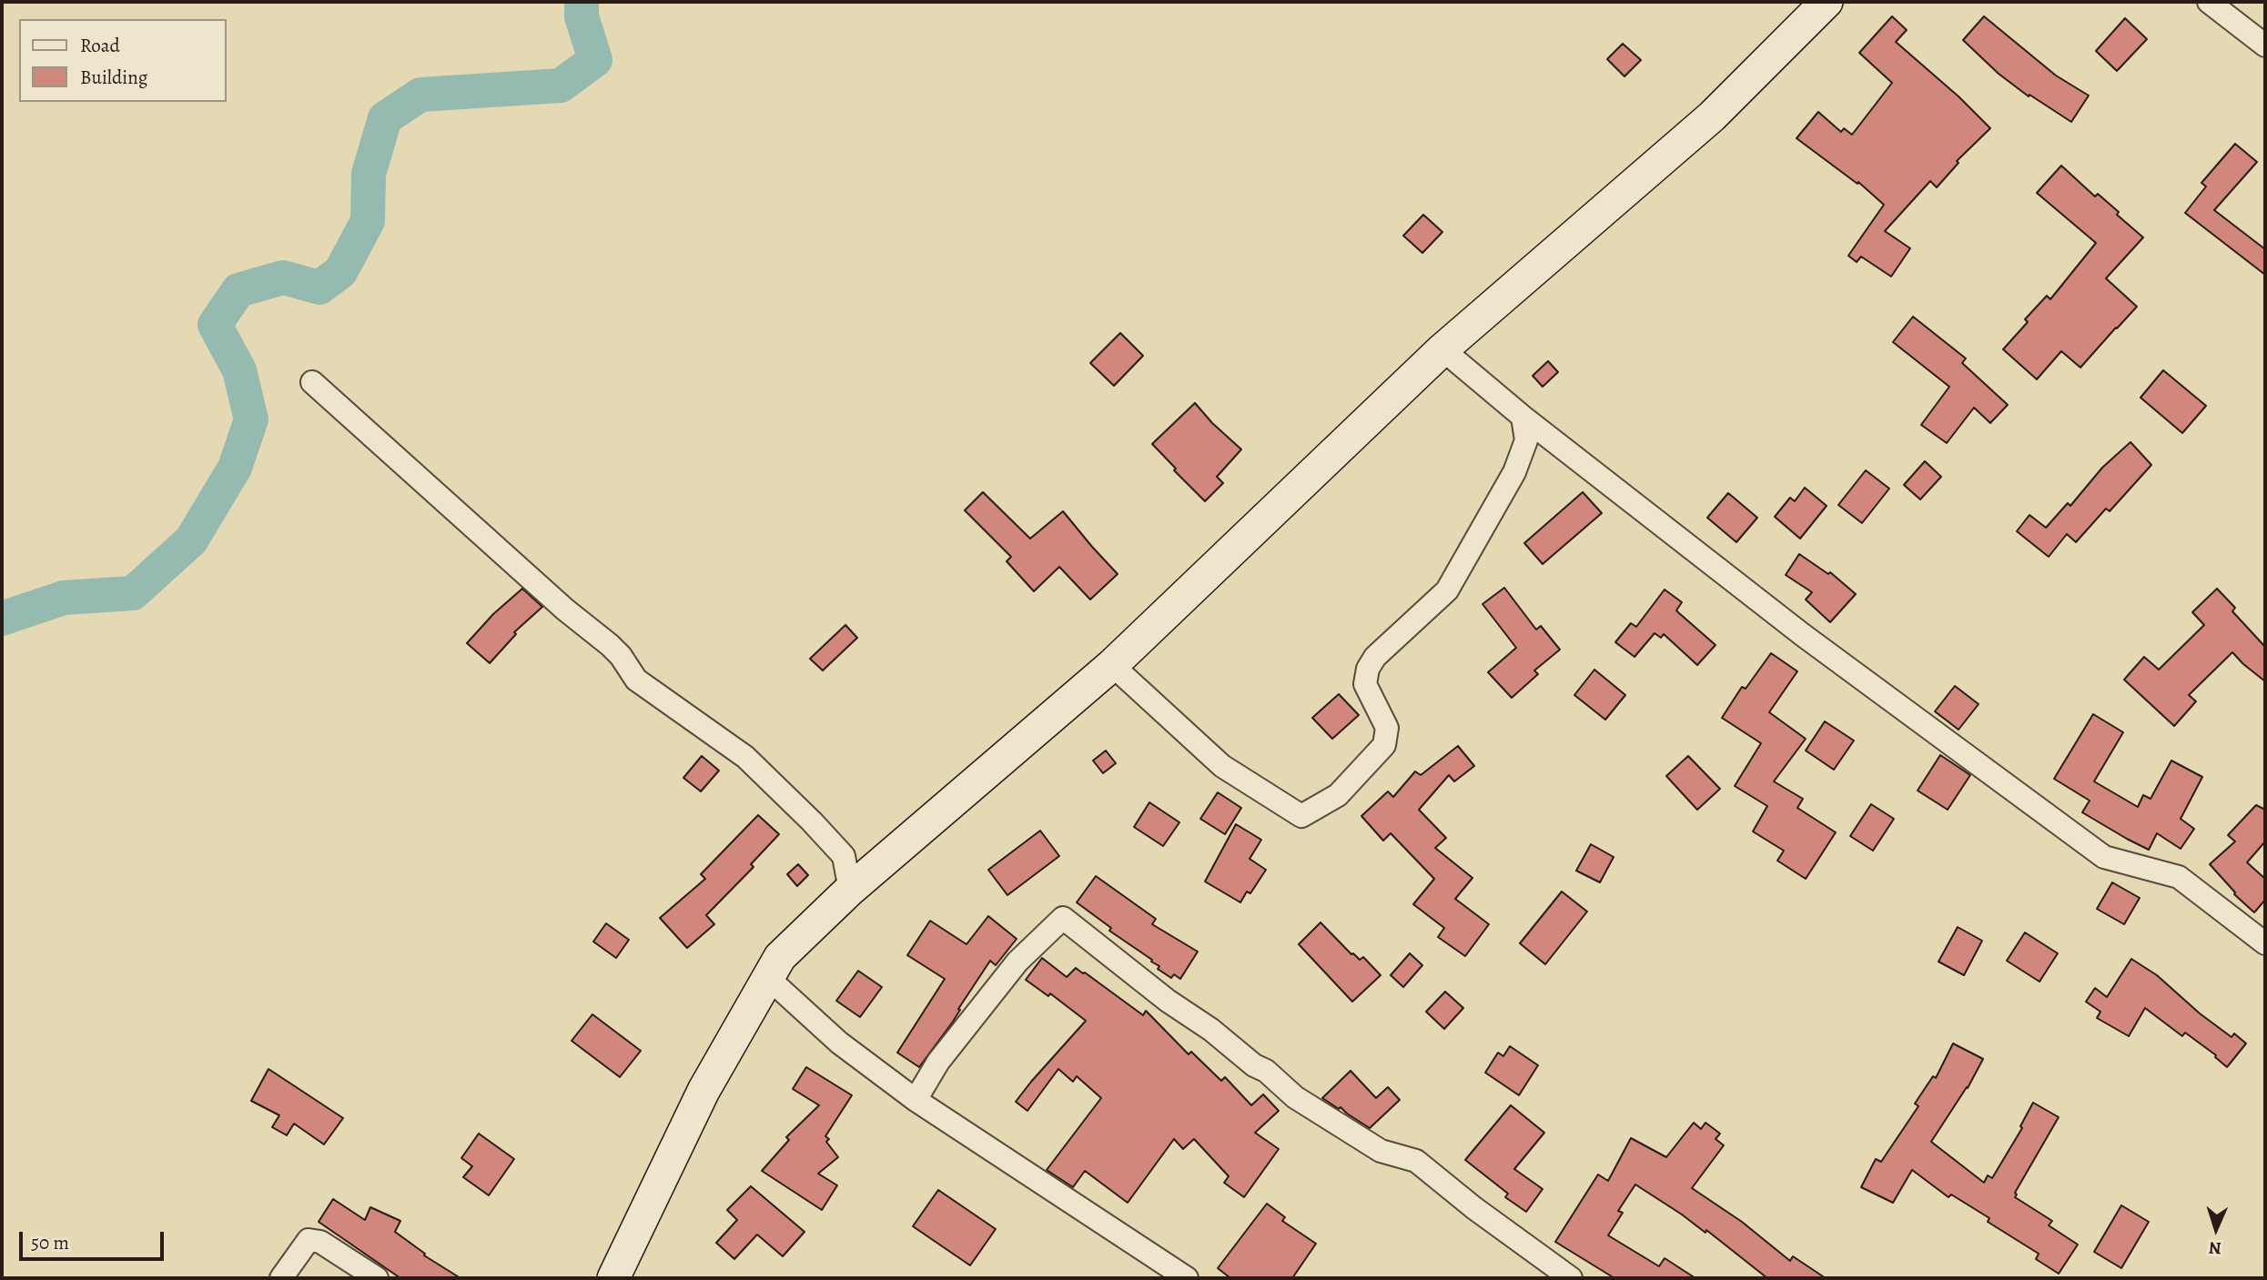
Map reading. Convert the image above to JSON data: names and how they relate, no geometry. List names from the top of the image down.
{
  "legend": ["Road", "Building"],
  "scale_bar": "50 m",
  "north": "bottom"
}
